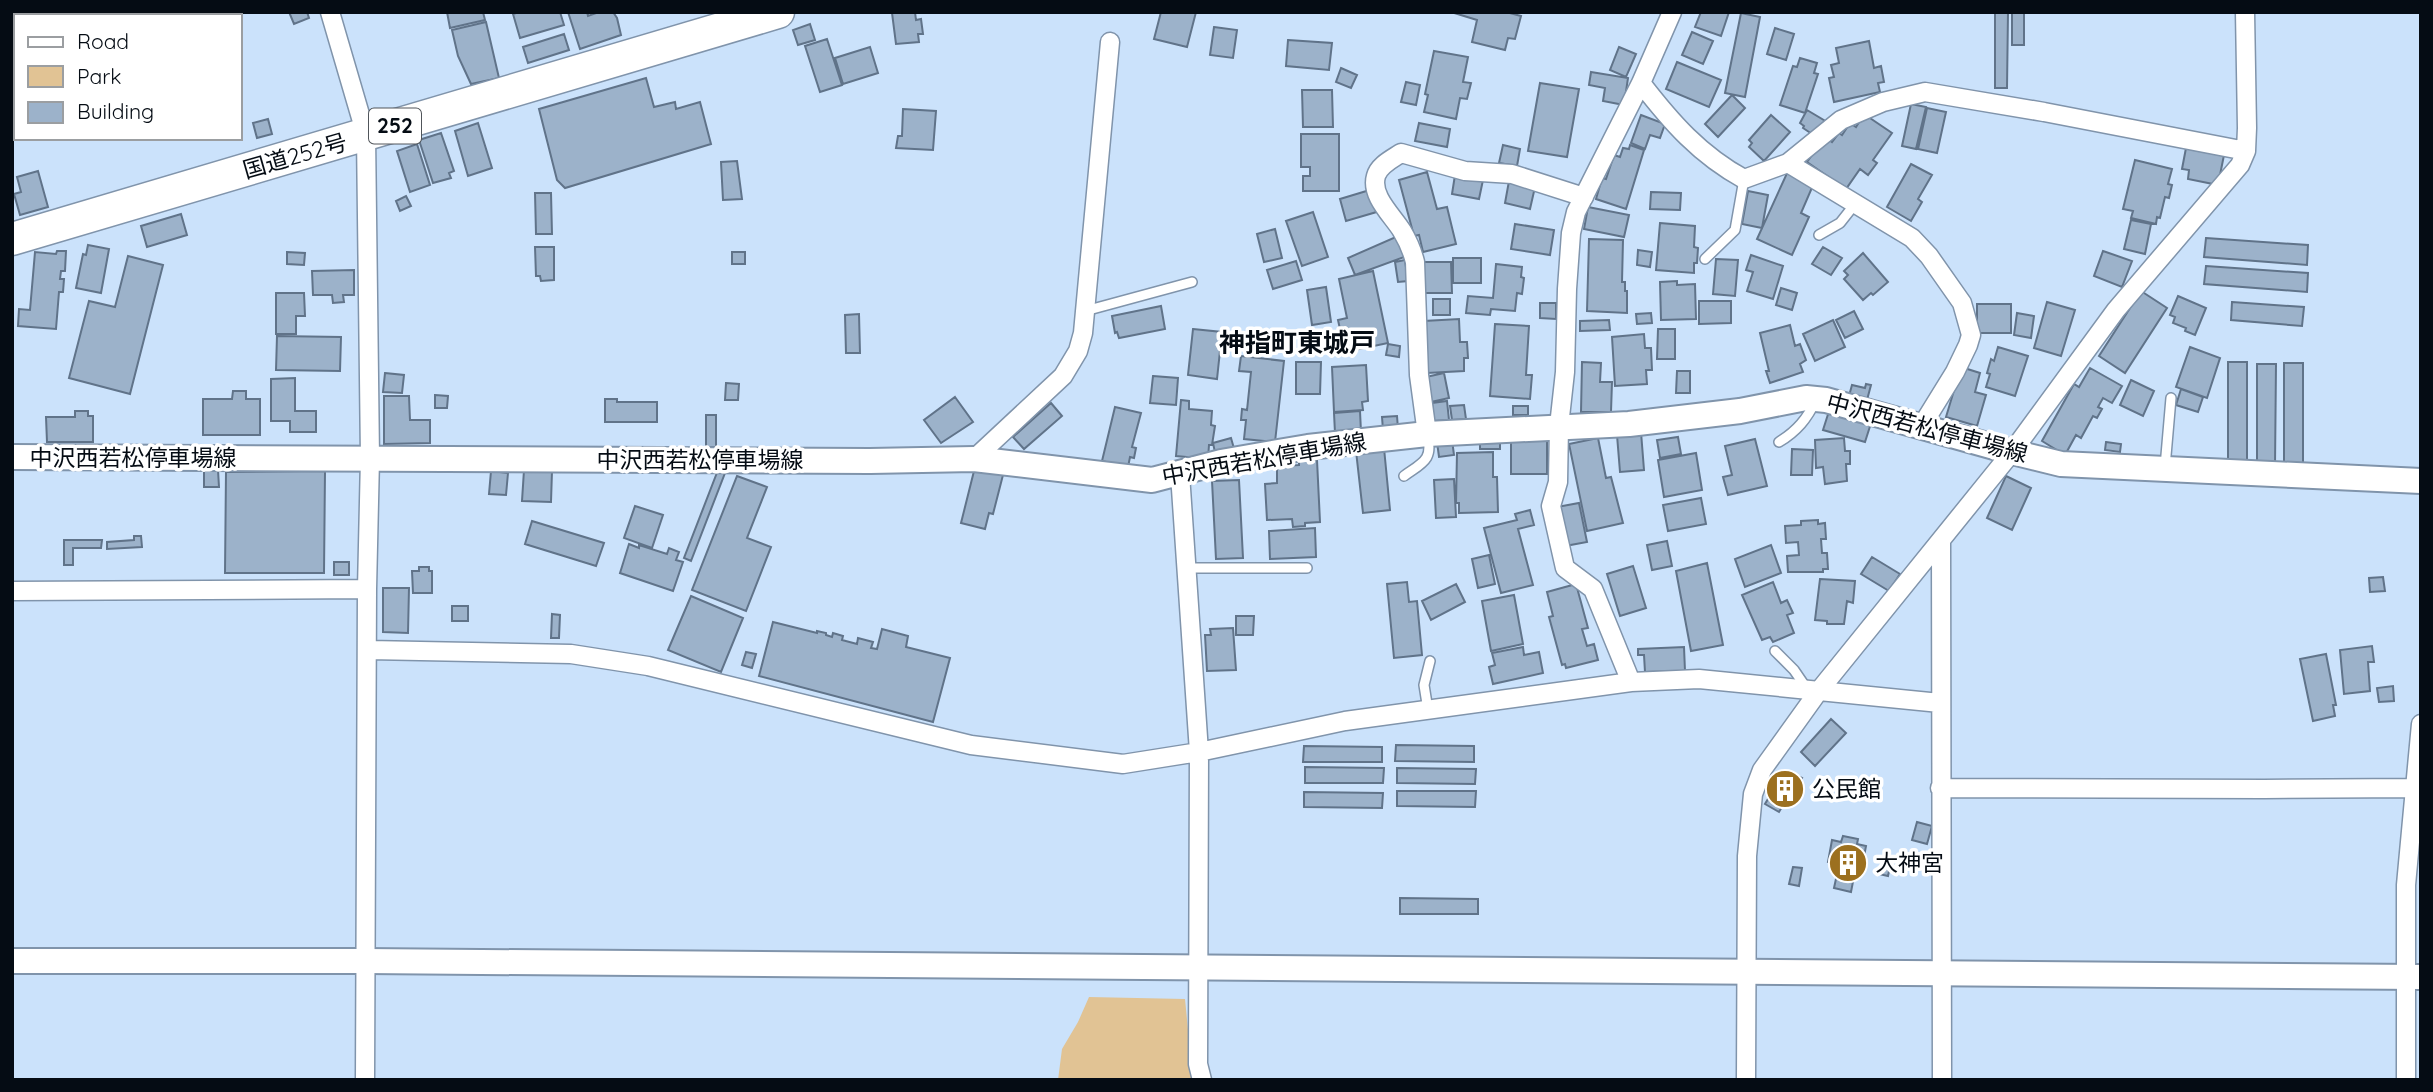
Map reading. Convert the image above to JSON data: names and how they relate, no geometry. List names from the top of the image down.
{
  "streets": {
    "highway": ["252", "国道252号"],
    "main road": ["中沢西若松停車場線"]
  },
  "districts": ["神指町東城戸"],
  "places": {
    "building": ["公民館", "大神宮"]
  },
  "legend": ["Road", "Park", "Building"]
}
